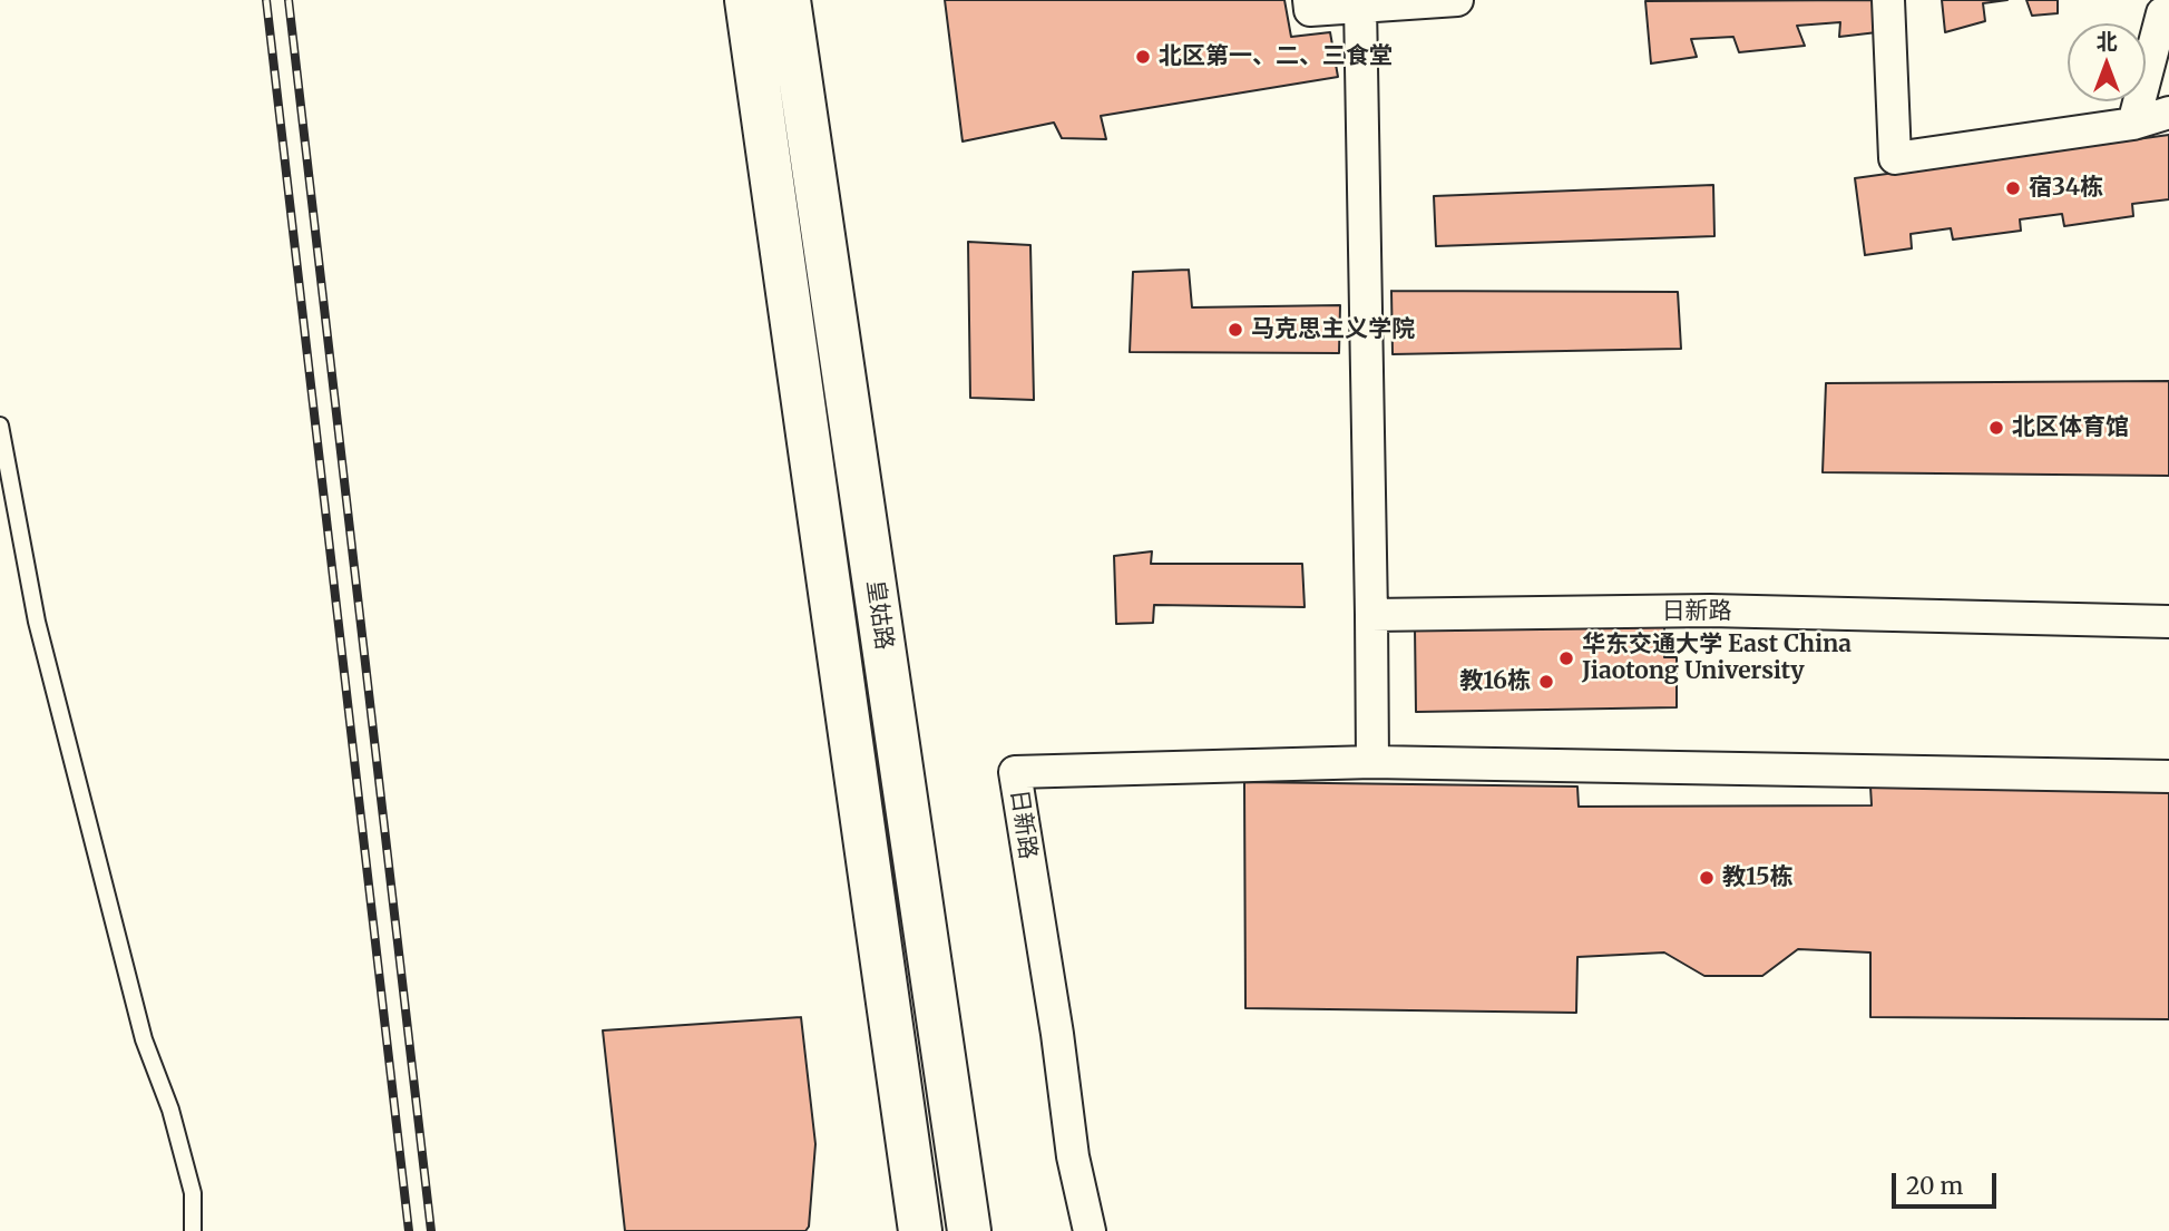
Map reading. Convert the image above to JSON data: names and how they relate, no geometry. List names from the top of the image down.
{
  "streets": {
    "street": ["日新路", "皇姑路"]
  },
  "places": [
    "北区第一、二、三食堂",
    "宿34栋",
    "马克思主义学院",
    "北区体育馆",
    "华东交通大学 East China Jiaotong University",
    "教16栋",
    "教15栋"
  ],
  "scale_bar": "20 m",
  "north": "top"
}
